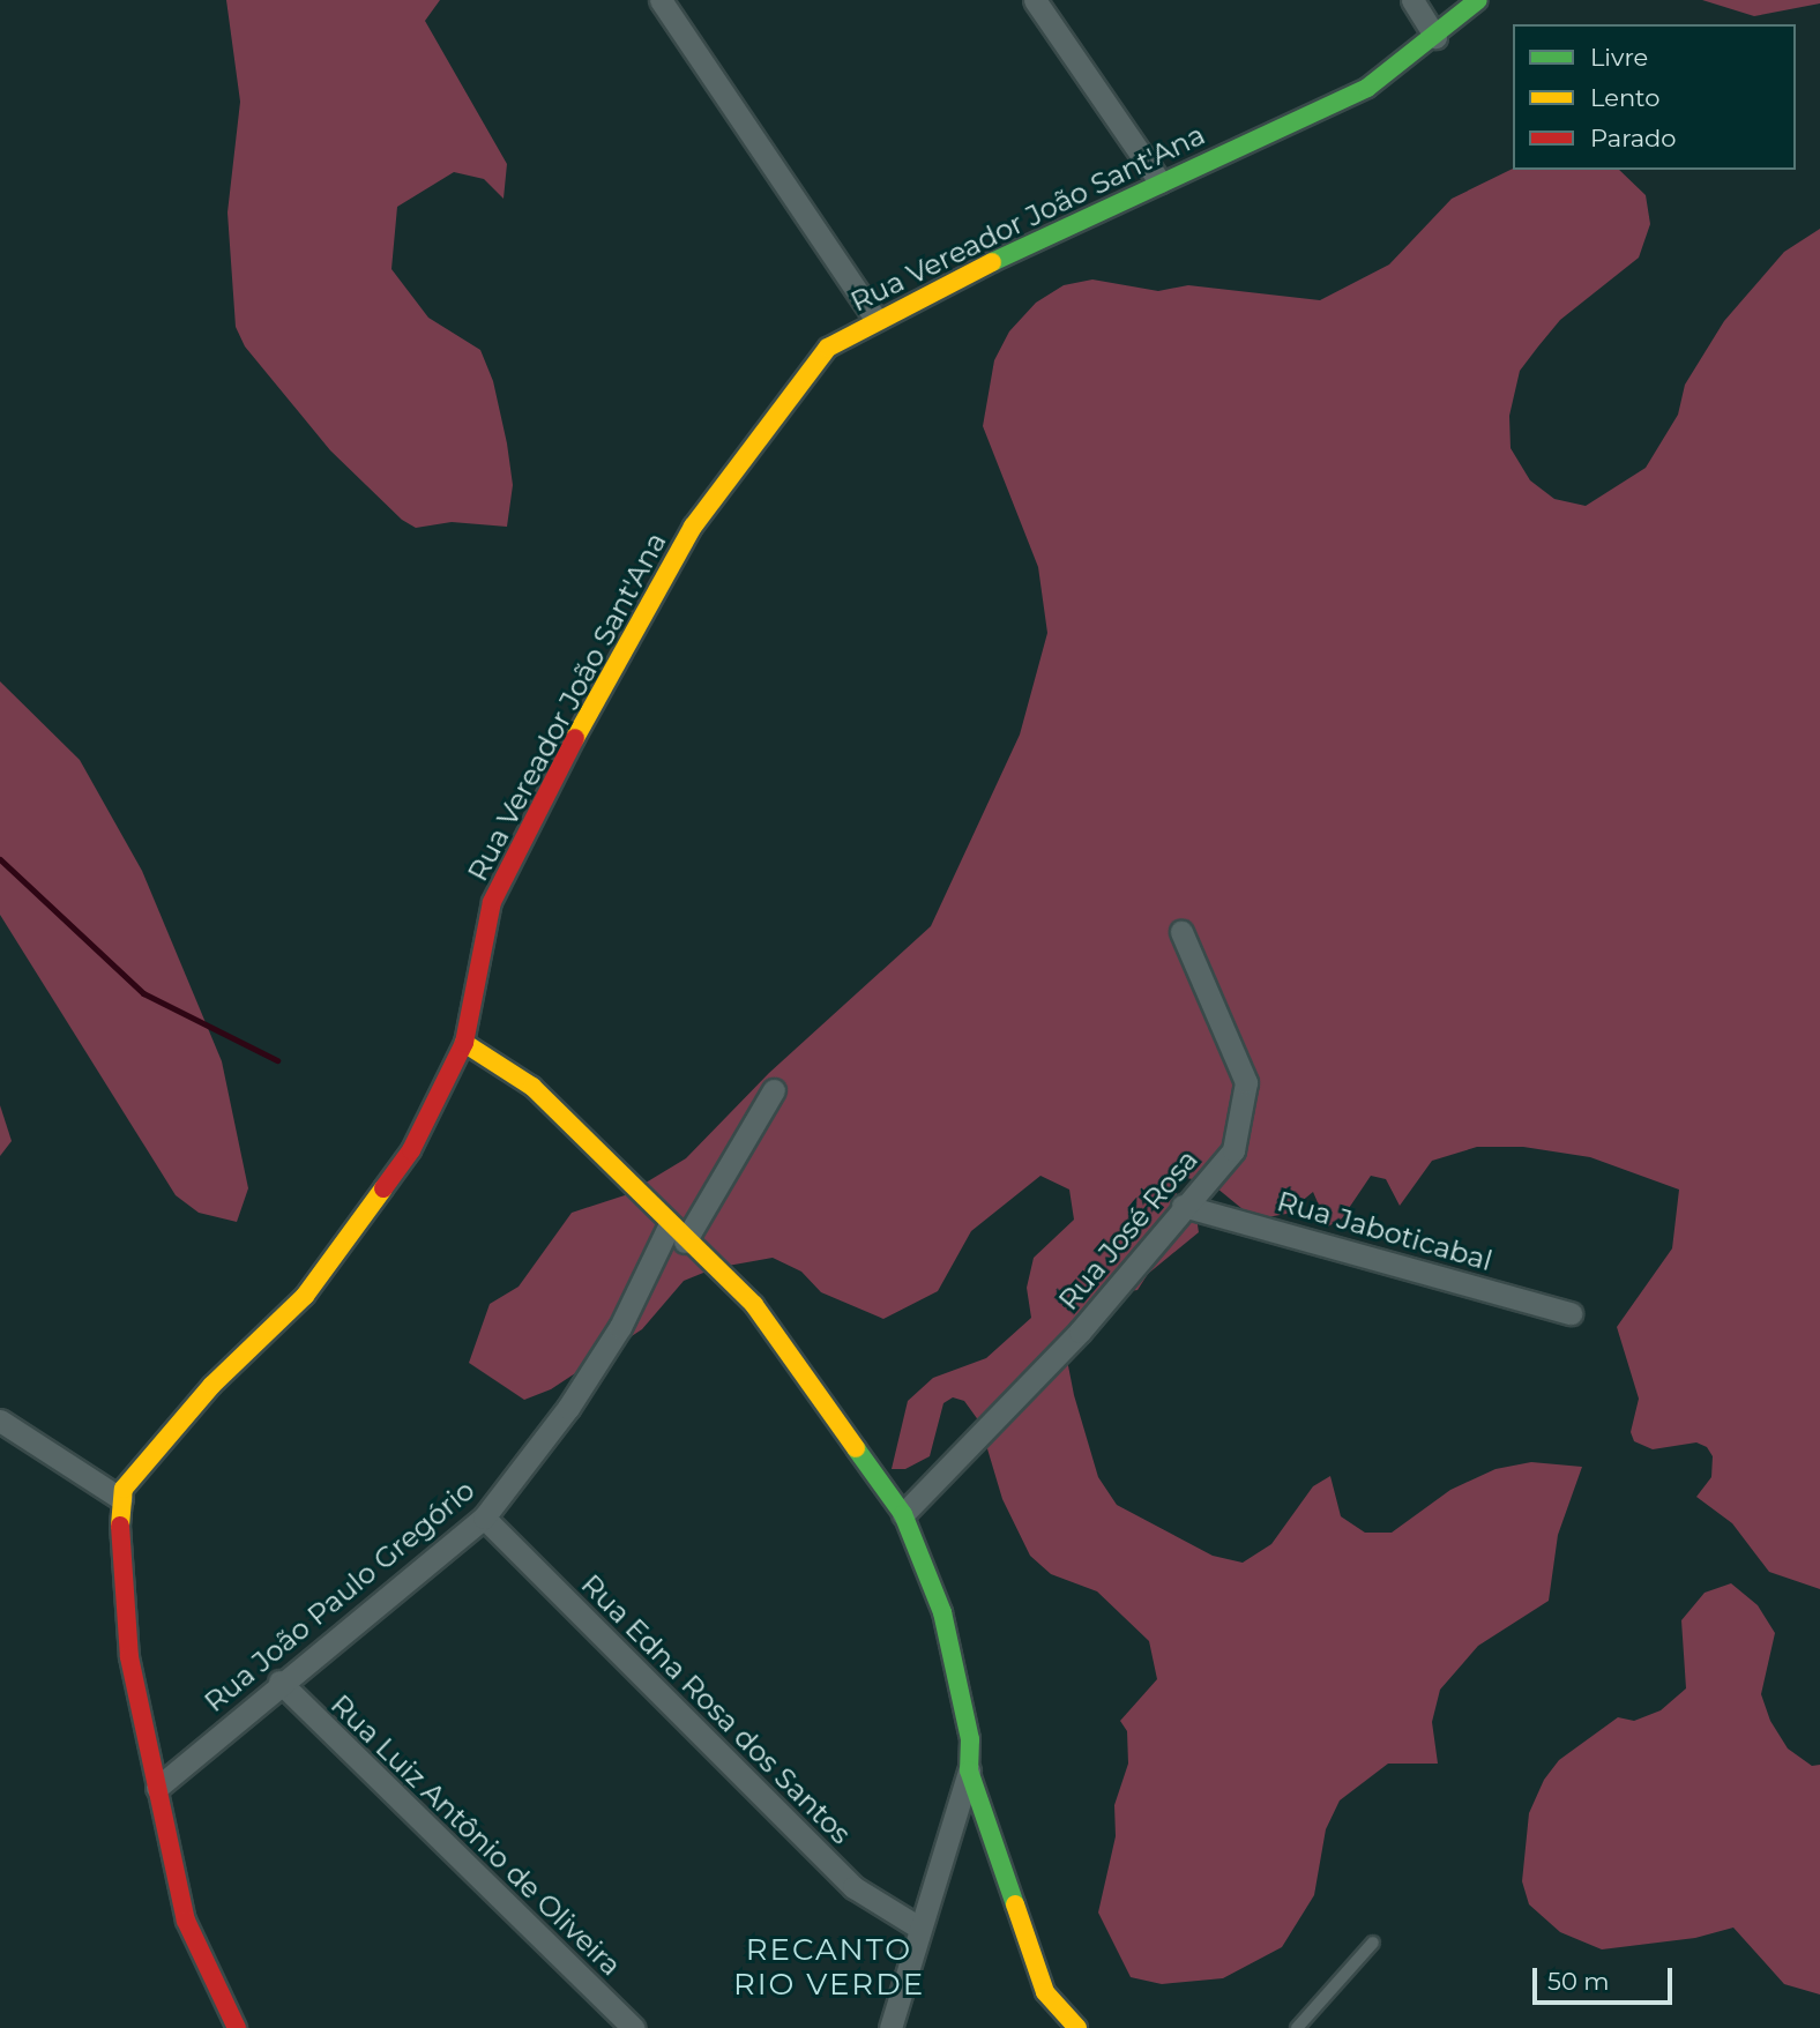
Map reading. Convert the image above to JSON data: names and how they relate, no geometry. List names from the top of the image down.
{
  "streets": {
    "street": [
      "Rua Vereador João Sant'Ana",
      "Rua José Rosa",
      "Rua Jaboticabal",
      "Rua João Paulo Gregório",
      "Rua Edna Rosa dos Santos",
      "Rua Luiz Antônio de Oliveira"
    ]
  },
  "crossings": [
    ["Rua José Rosa", "Rua Jaboticabal"],
    ["Rua João Paulo Gregório", "Rua Edna Rosa dos Santos"],
    ["Rua João Paulo Gregório", "Rua Luiz Antônio de Oliveira"]
  ],
  "districts": ["RECANTO RIO VERDE"],
  "legend": ["Livre", "Lento", "Parado"],
  "scale_bar": "50 m"
}
